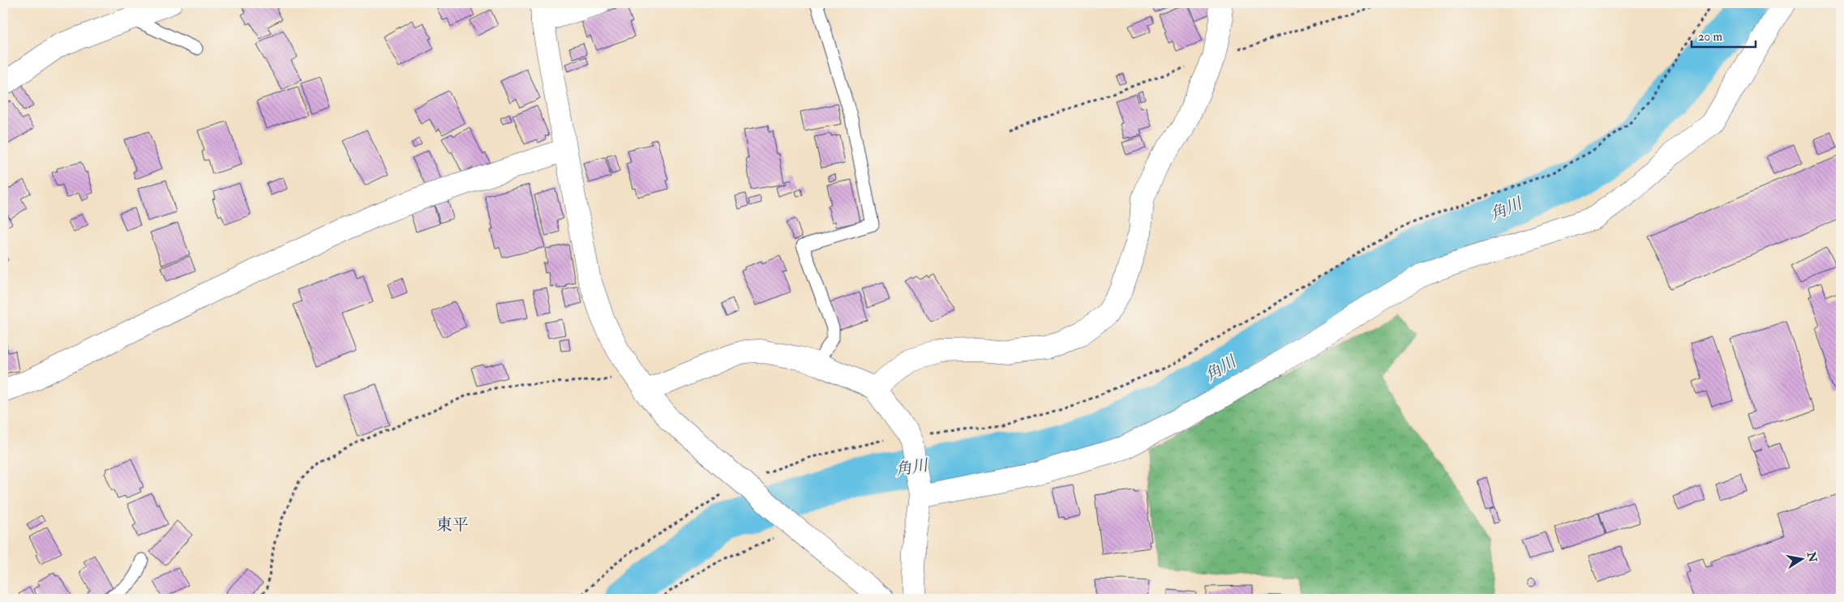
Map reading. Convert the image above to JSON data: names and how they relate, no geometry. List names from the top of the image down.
{
  "districts": ["東平"],
  "water": ["角川"],
  "scale_bar": "20 m",
  "north": "right"
}
